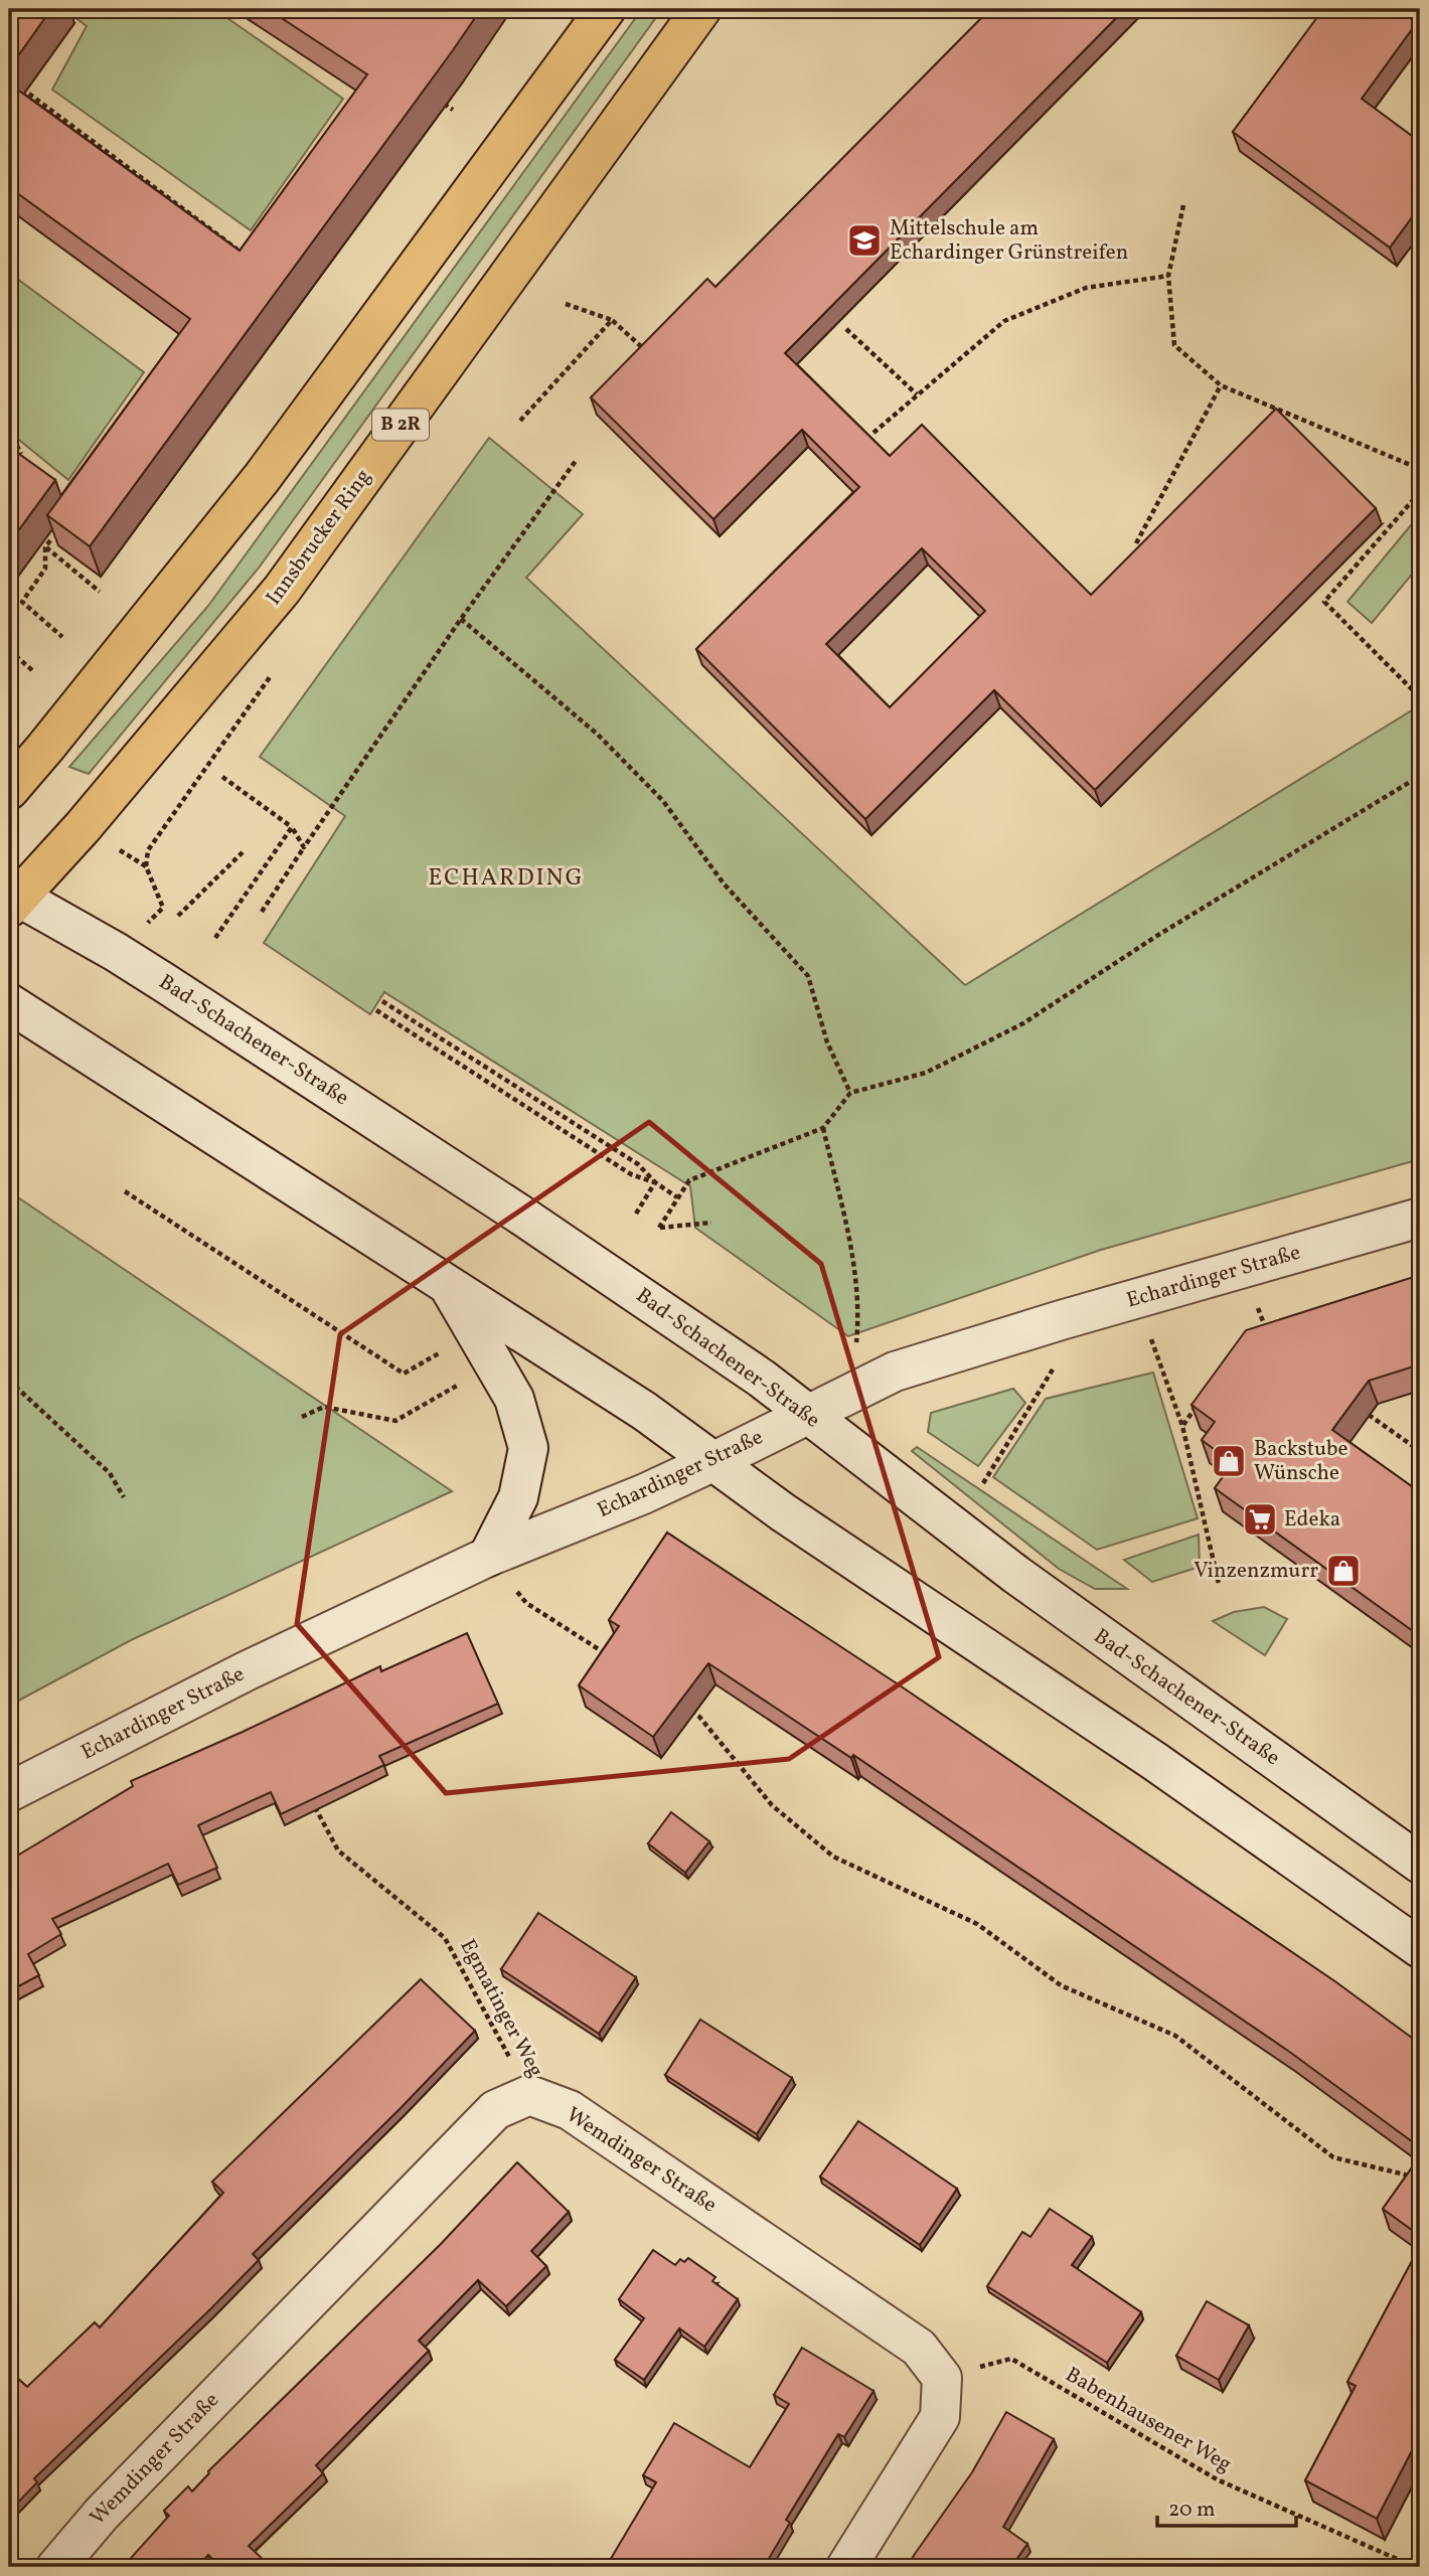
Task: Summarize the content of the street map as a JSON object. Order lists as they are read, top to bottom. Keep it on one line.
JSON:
{"streets":{"main road":["B 2R","Innsbrucker Ring","Bad-Schachener-Straße","Echardinger Straße","Wemdinger Straße"],"path":["Egmatinger Weg","Babenhausener Weg"]},"crossings":[["Innsbrucker Ring","Bad-Schachener-Straße"],["Bad-Schachener-Straße","Echardinger Straße"],["Egmatinger Weg","Wemdinger Straße"],["Wemdinger Straße","Babenhausener Weg"]],"districts":["ECHARDING"],"places":{"school or university":["Mittelschule am Echardinger Grünstreifen"],"shop":["Backstube Wünsche","Vinzenzmurr"],"supermarket":["Edeka"]},"scale_bar":"20 m"}
